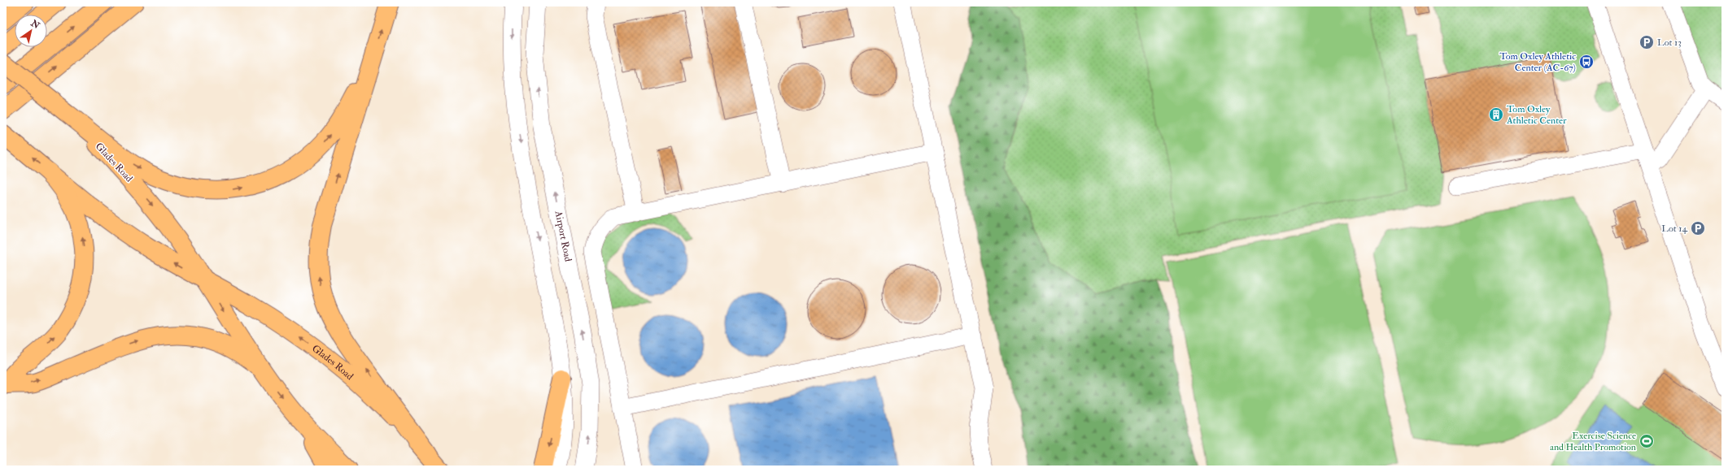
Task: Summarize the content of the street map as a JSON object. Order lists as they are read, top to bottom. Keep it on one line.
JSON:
{"streets":{"main road":["Glades Road"],"street":["Airport Road"]},"places":{"parking":["Lot 13","Lot 14"],"bus stop":["Tom Oxley Athletic Center (AC-67)"],"building":["Tom Oxley Athletic Center"],"sports":["Exercise Science and Health Promotion"]},"north":"top right"}
